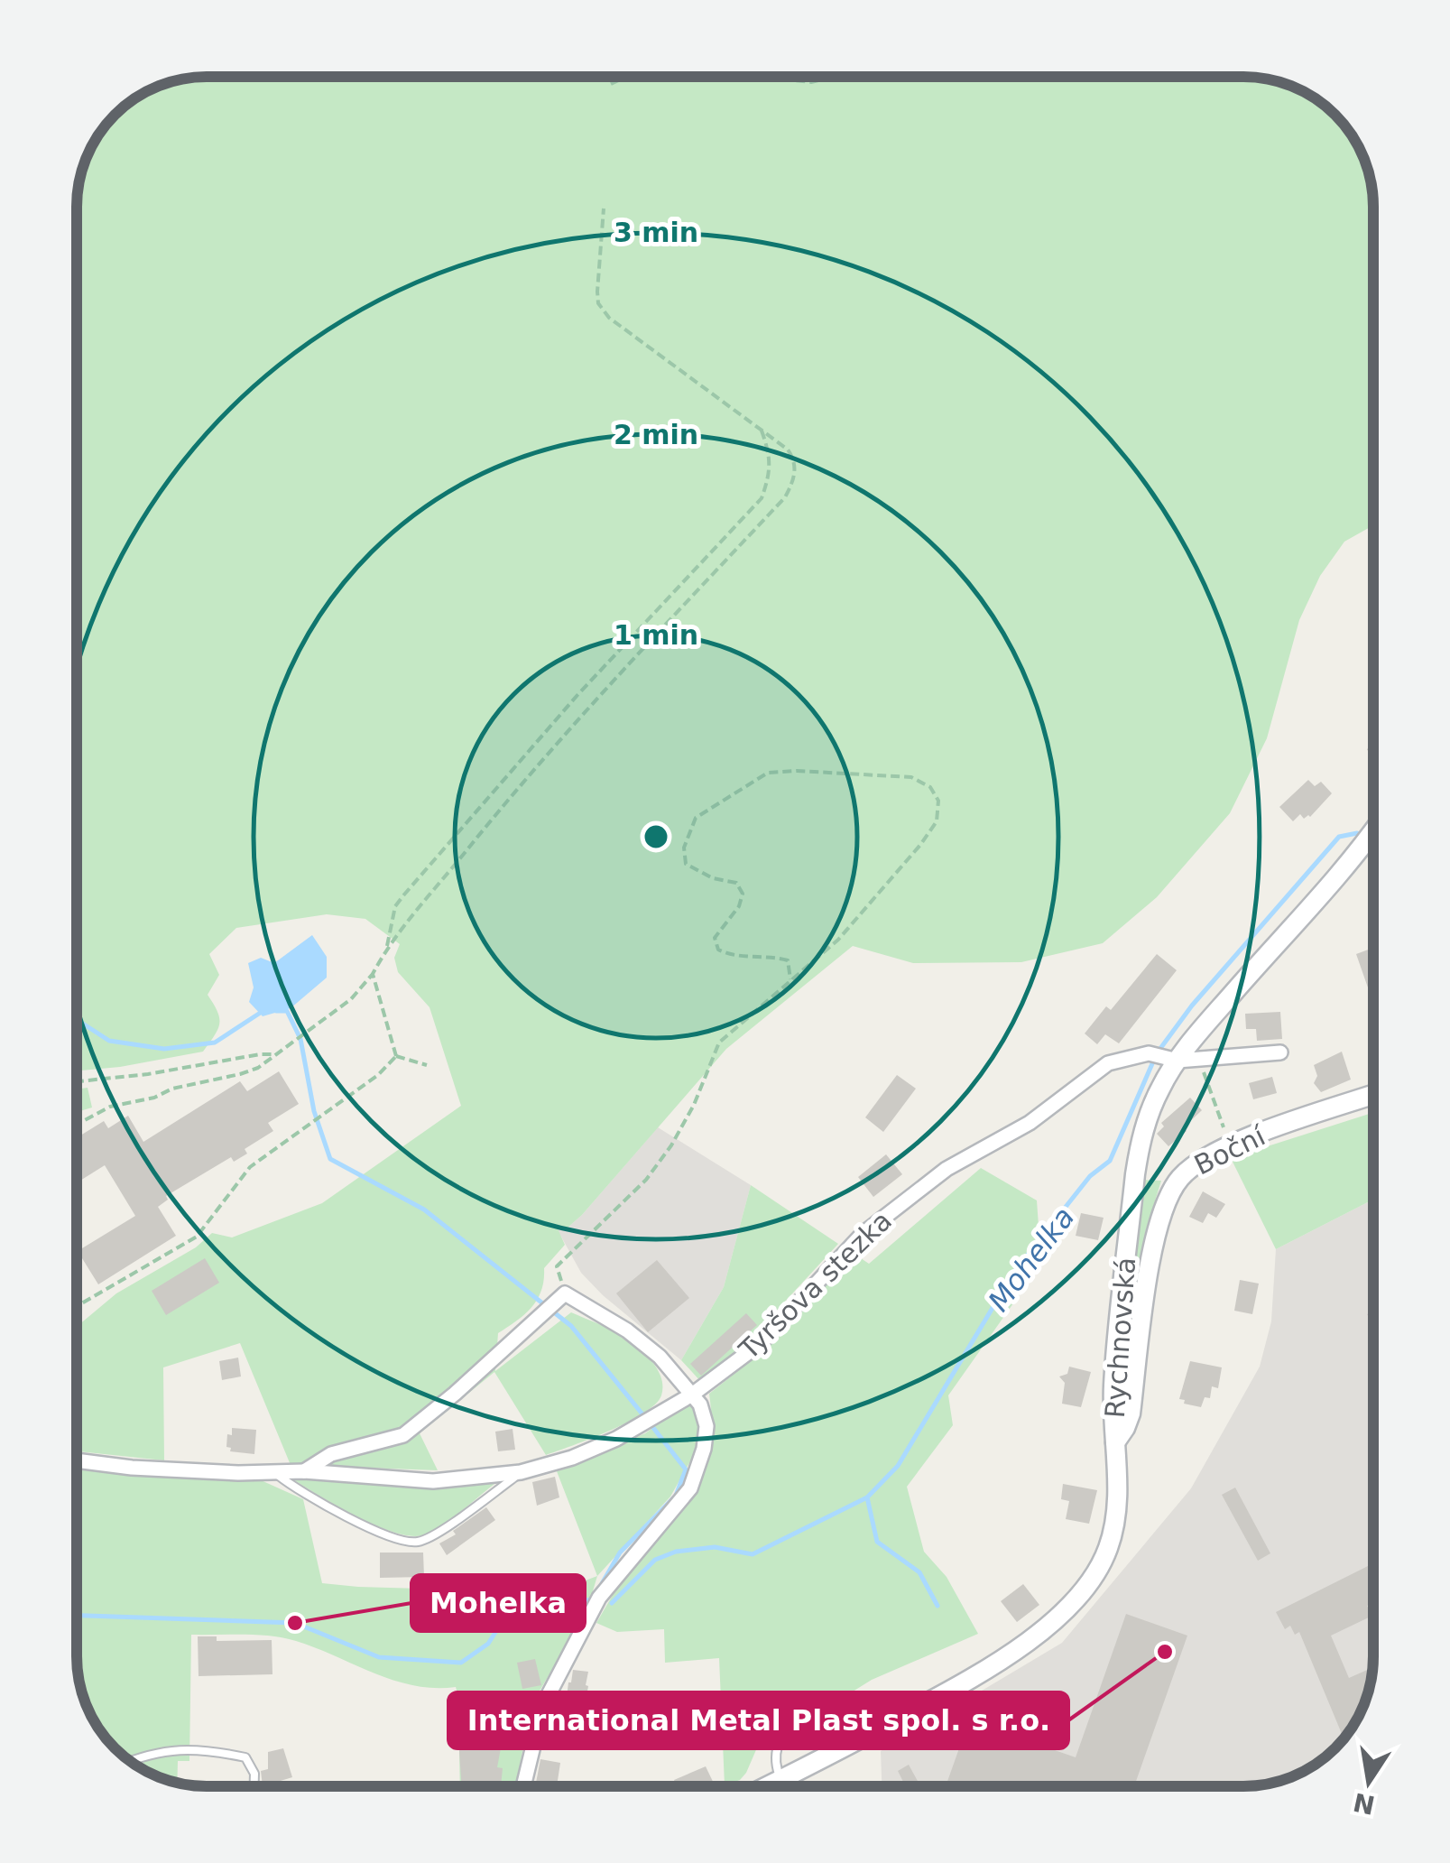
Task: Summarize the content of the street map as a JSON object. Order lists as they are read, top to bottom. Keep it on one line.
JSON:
{"streets":{"street":["Boční","Tyršova stezka","Rychnovská"]},"crossings":[["Boční","Rychnovská"],["Tyršova stezka","Rychnovská"]],"water":["Mohelka"],"places":["Mohelka","International Metal Plast spol. s r.o."],"north":"bottom","rings":["3 min","2 min","1 min"]}
